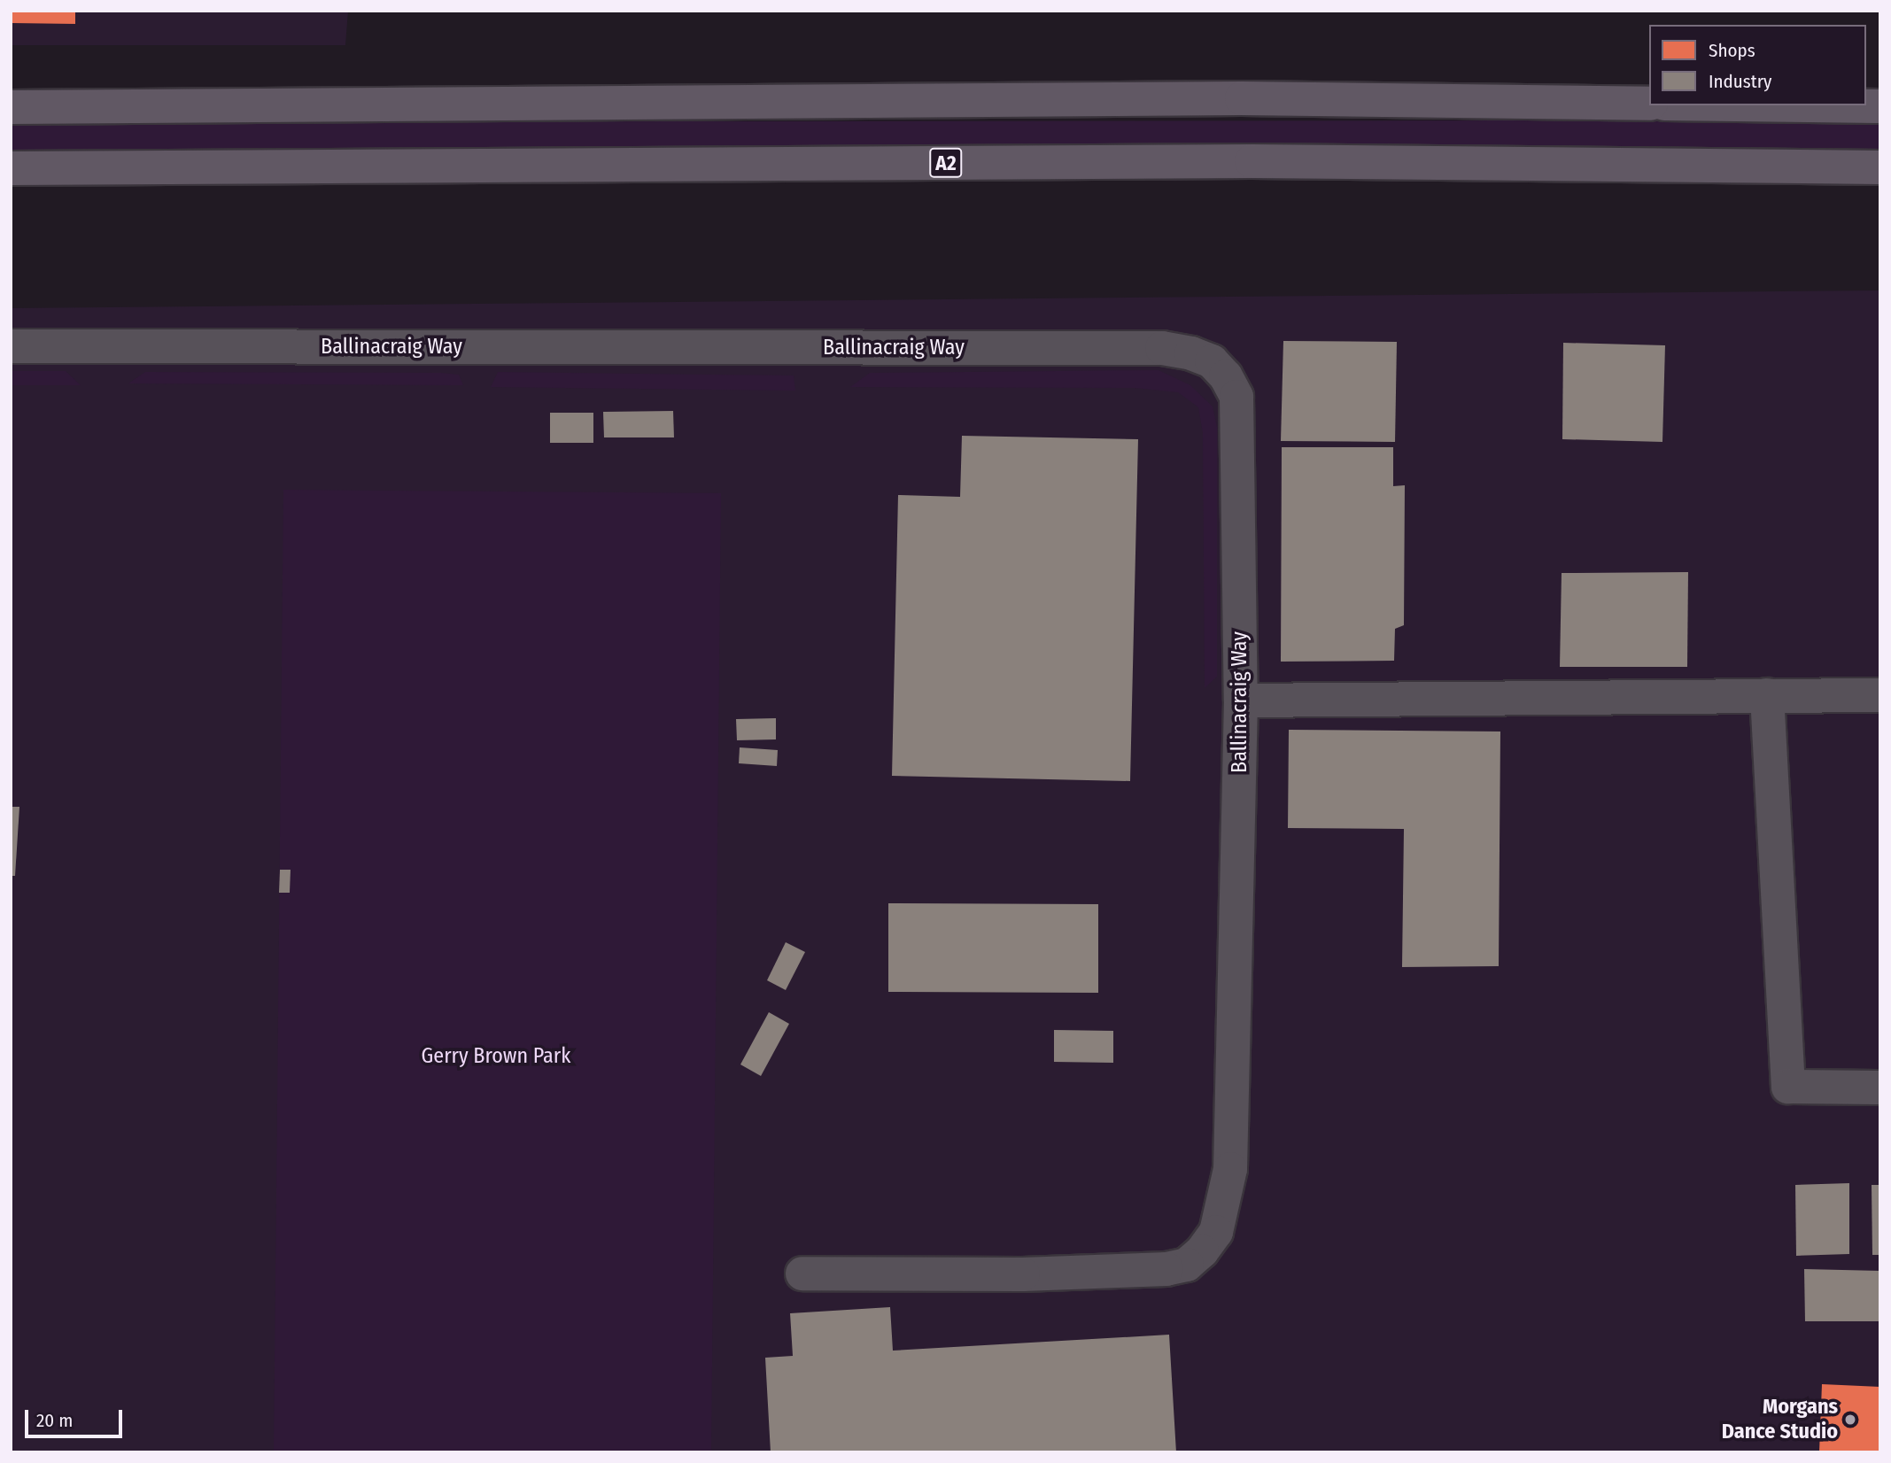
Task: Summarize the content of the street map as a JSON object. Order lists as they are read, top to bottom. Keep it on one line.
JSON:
{"streets":{"highway":["A2"],"street":["Ballinacraig Way"]},"parks":["Gerry Brown Park"],"places":["Morgans Dance Studio"],"legend":["Shops","Industry"],"scale_bar":"20 m"}
